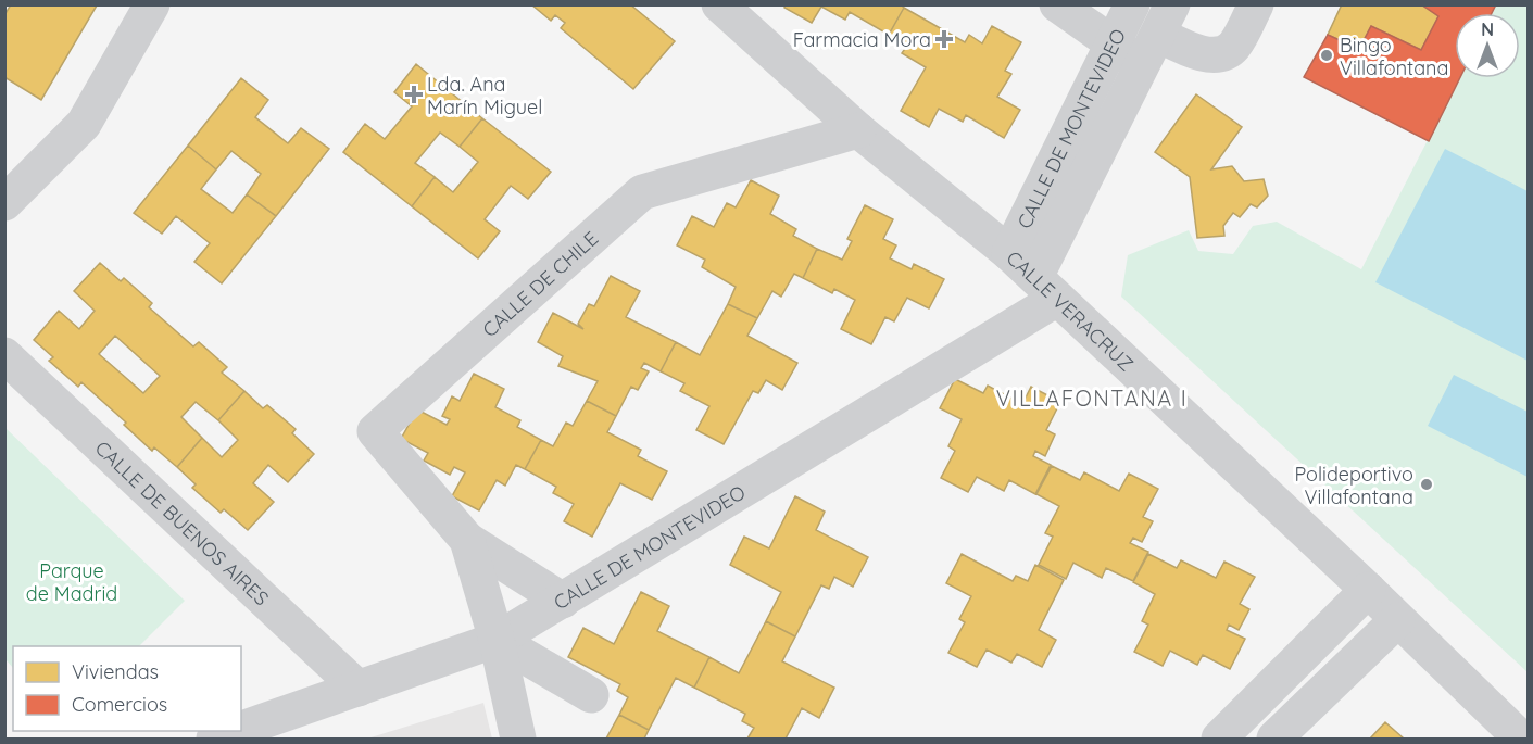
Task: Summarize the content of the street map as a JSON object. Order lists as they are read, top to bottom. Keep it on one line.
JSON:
{"streets":{"street":["CALLE DE MONTEVIDEO","CALLE DE CHILE","CALLE VERACRUZ","CALLE DE BUENOS AIRES"]},"crossings":[["CALLE DE MONTEVIDEO","CALLE DE CHILE"],["CALLE DE MONTEVIDEO","CALLE VERACRUZ"],["CALLE DE MONTEVIDEO","CALLE DE BUENOS AIRES"],["CALLE DE CHILE","CALLE VERACRUZ"]],"districts":["VILLAFONTANA I"],"parks":["Parque de Madrid"],"places":{"health":["Farmacia Mora","Lda. Ana Marín Miguel"],"other":["Bingo Villafontana","Polideportivo Villafontana"]},"legend":["Viviendas","Comercios"],"north":"top"}
